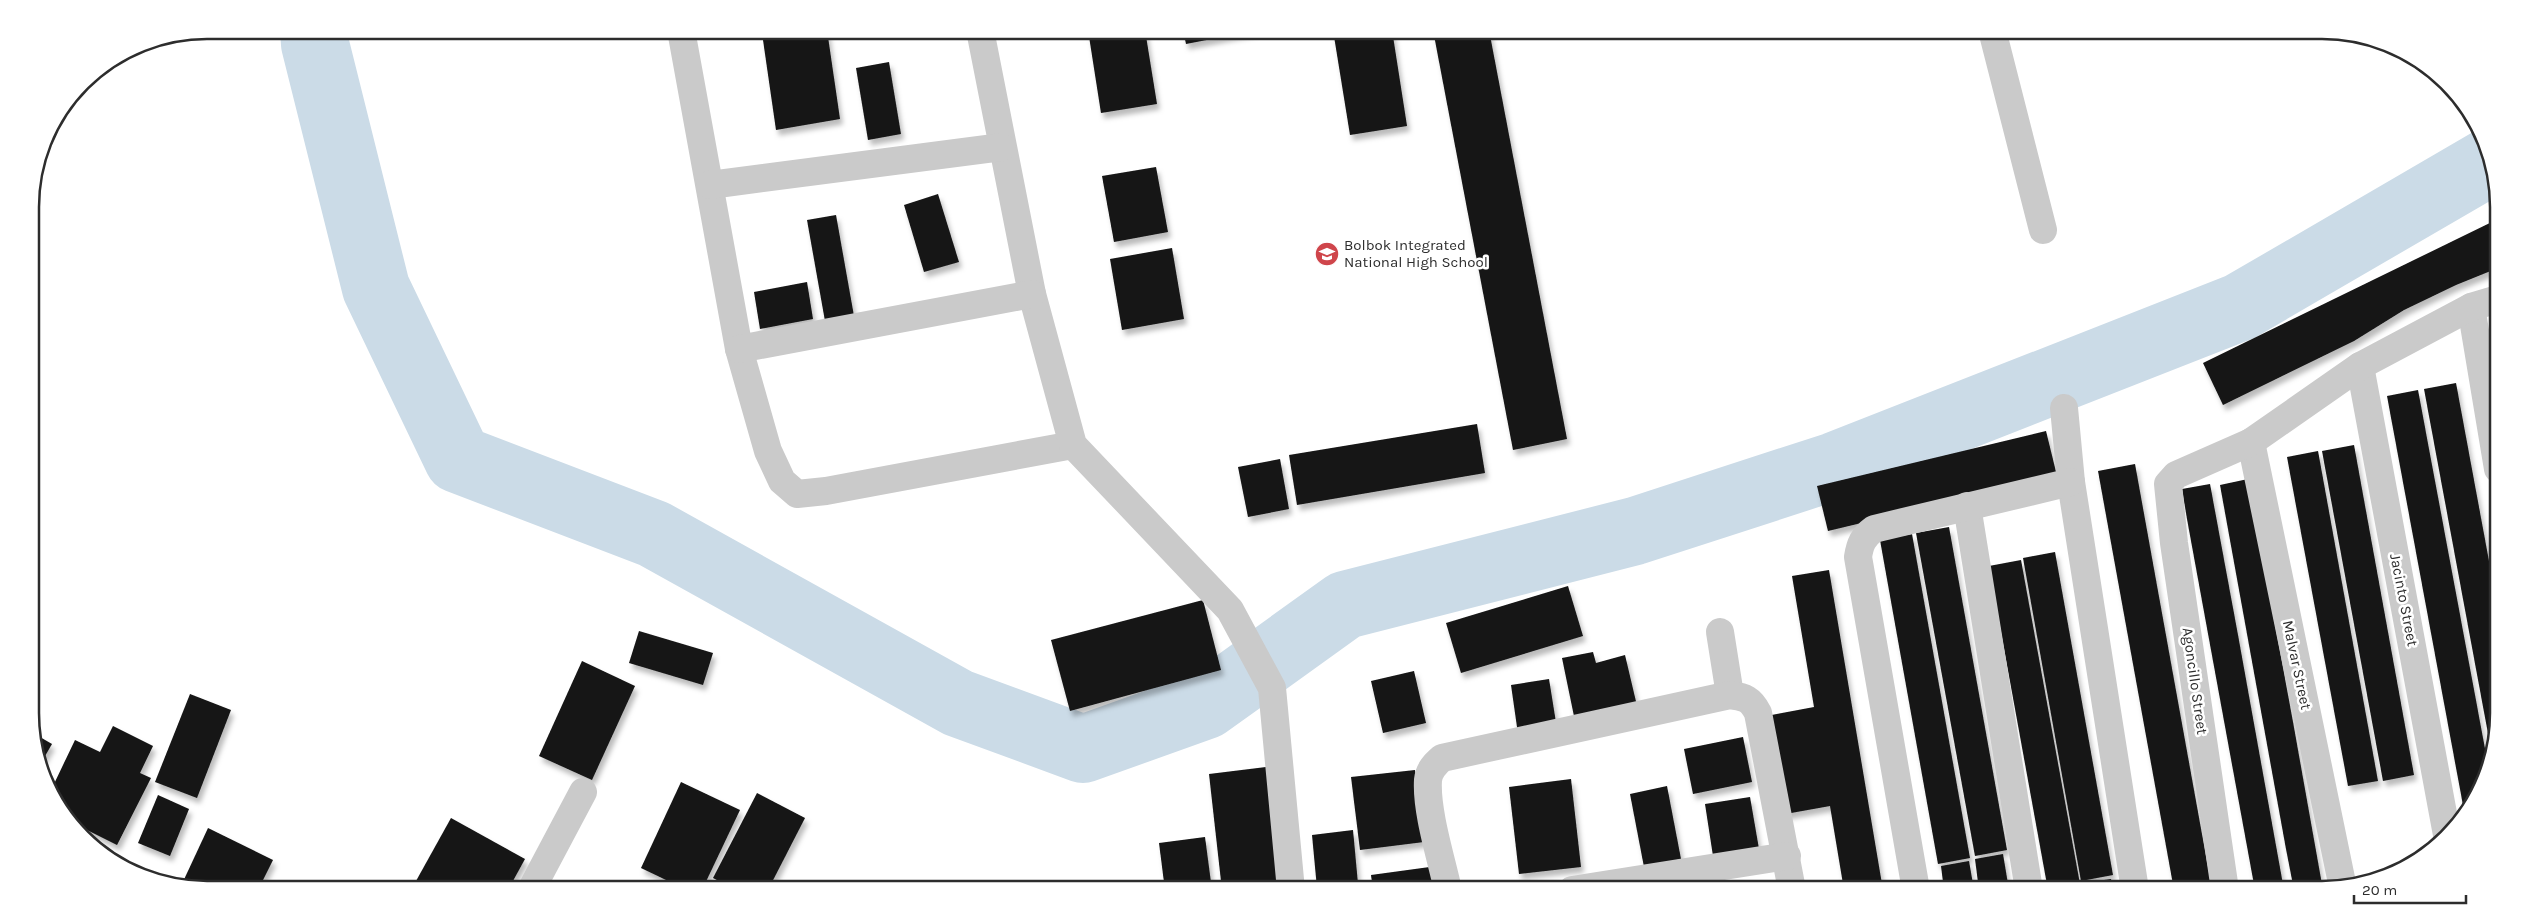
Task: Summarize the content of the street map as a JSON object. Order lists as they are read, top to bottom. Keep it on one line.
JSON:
{"streets":{"street":["Jacinto Street","Malvar Street","Agoncillo Street"]},"crossings":[["Malvar Street","Agoncillo Street"]],"places":{"school or university":["Bolbok Integrated National High School"]},"scale_bar":"20 m"}
